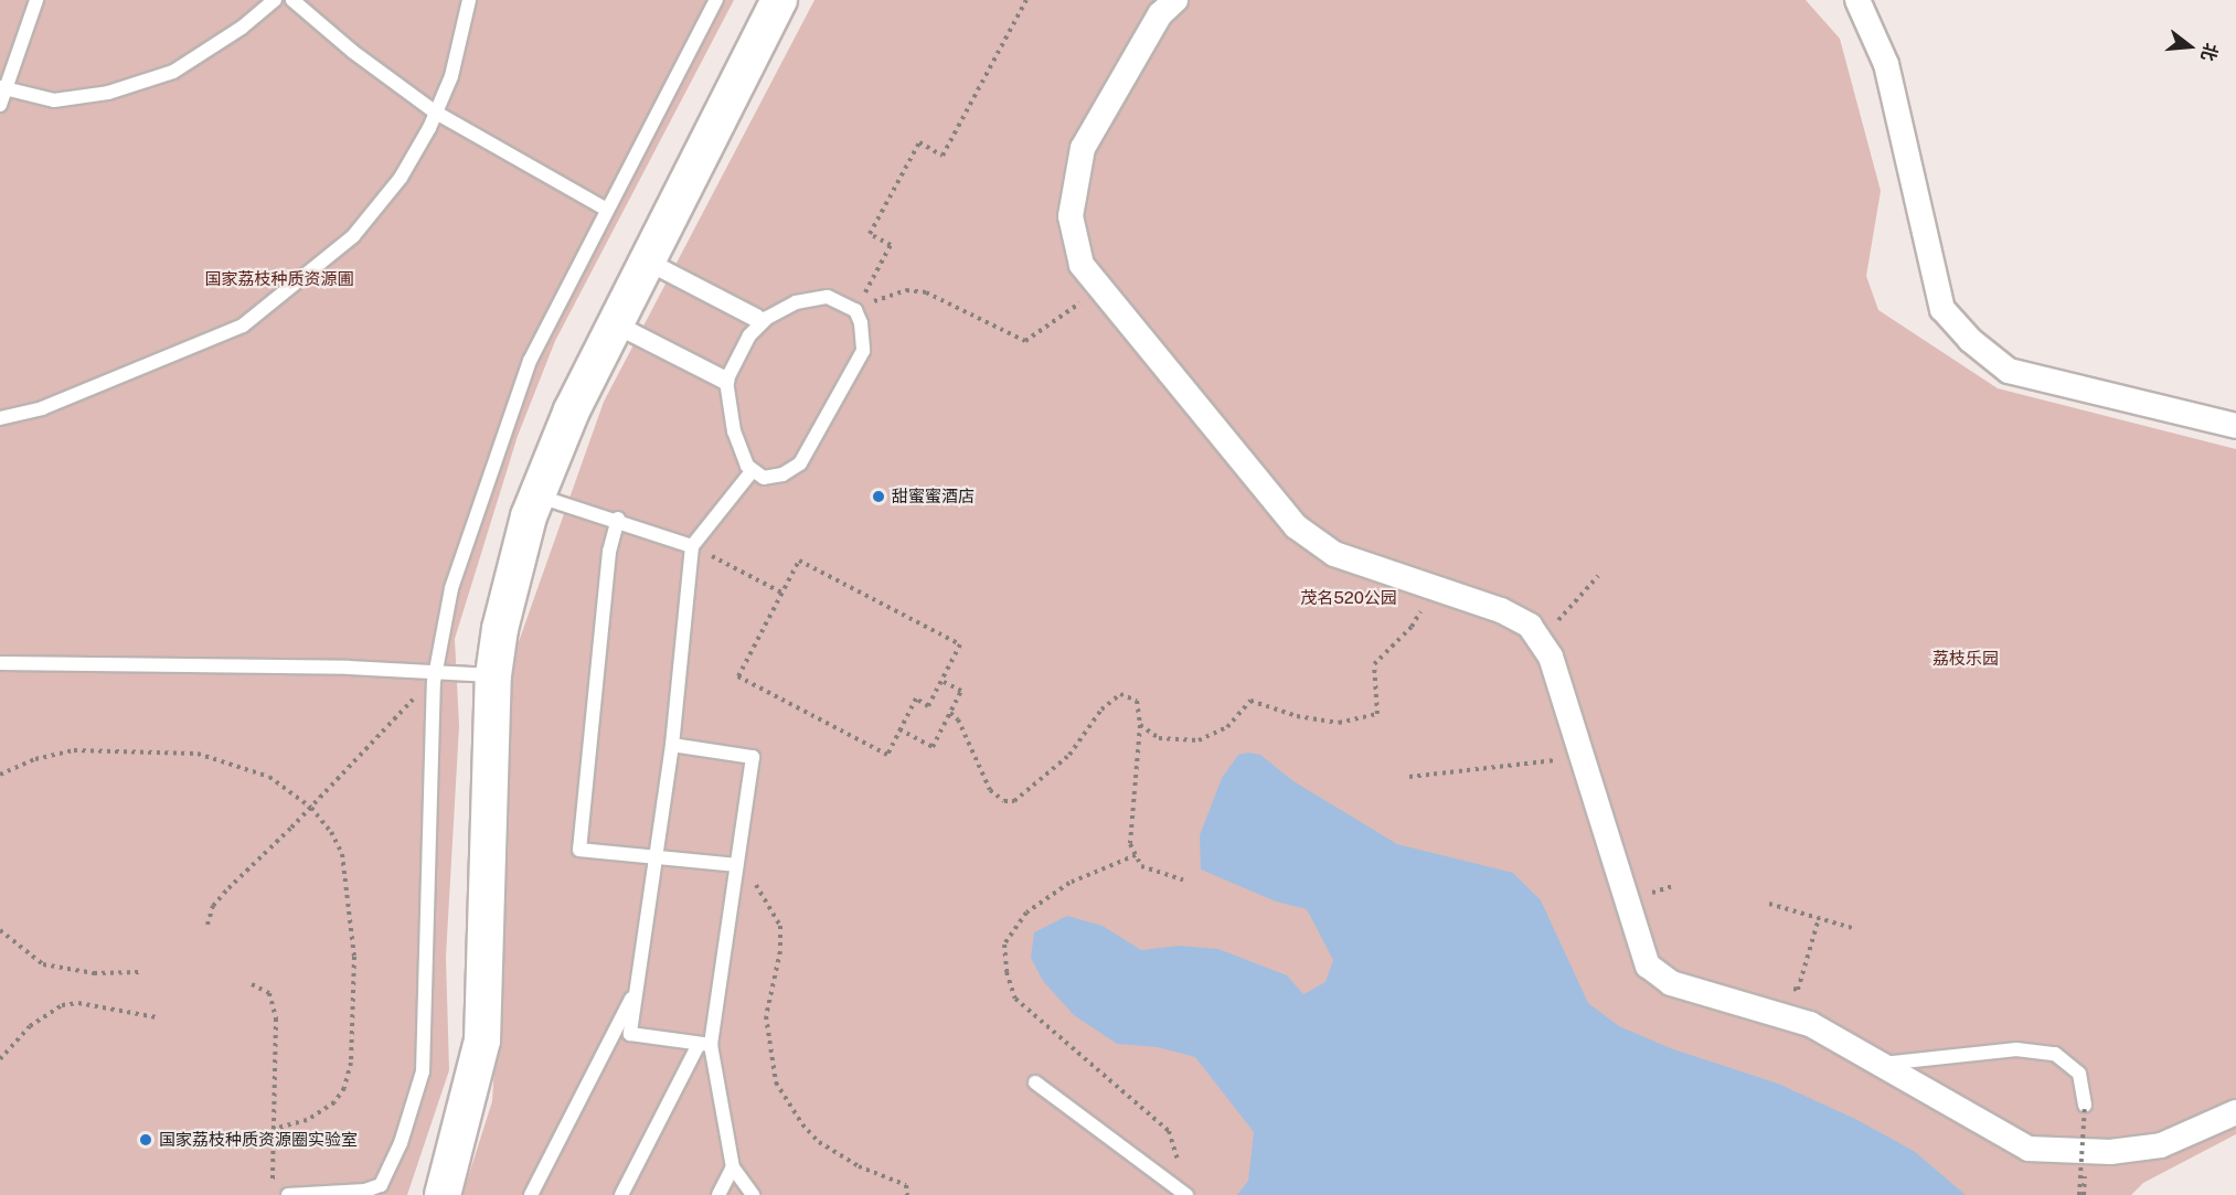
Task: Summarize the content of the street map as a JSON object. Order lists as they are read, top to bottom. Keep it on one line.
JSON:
{"parks":["国家荔枝种质资源圃","茂名520公园","荔枝乐园"],"places":["甜蜜蜜酒店","国家荔枝种质资源圈实验室"],"north":"right"}
